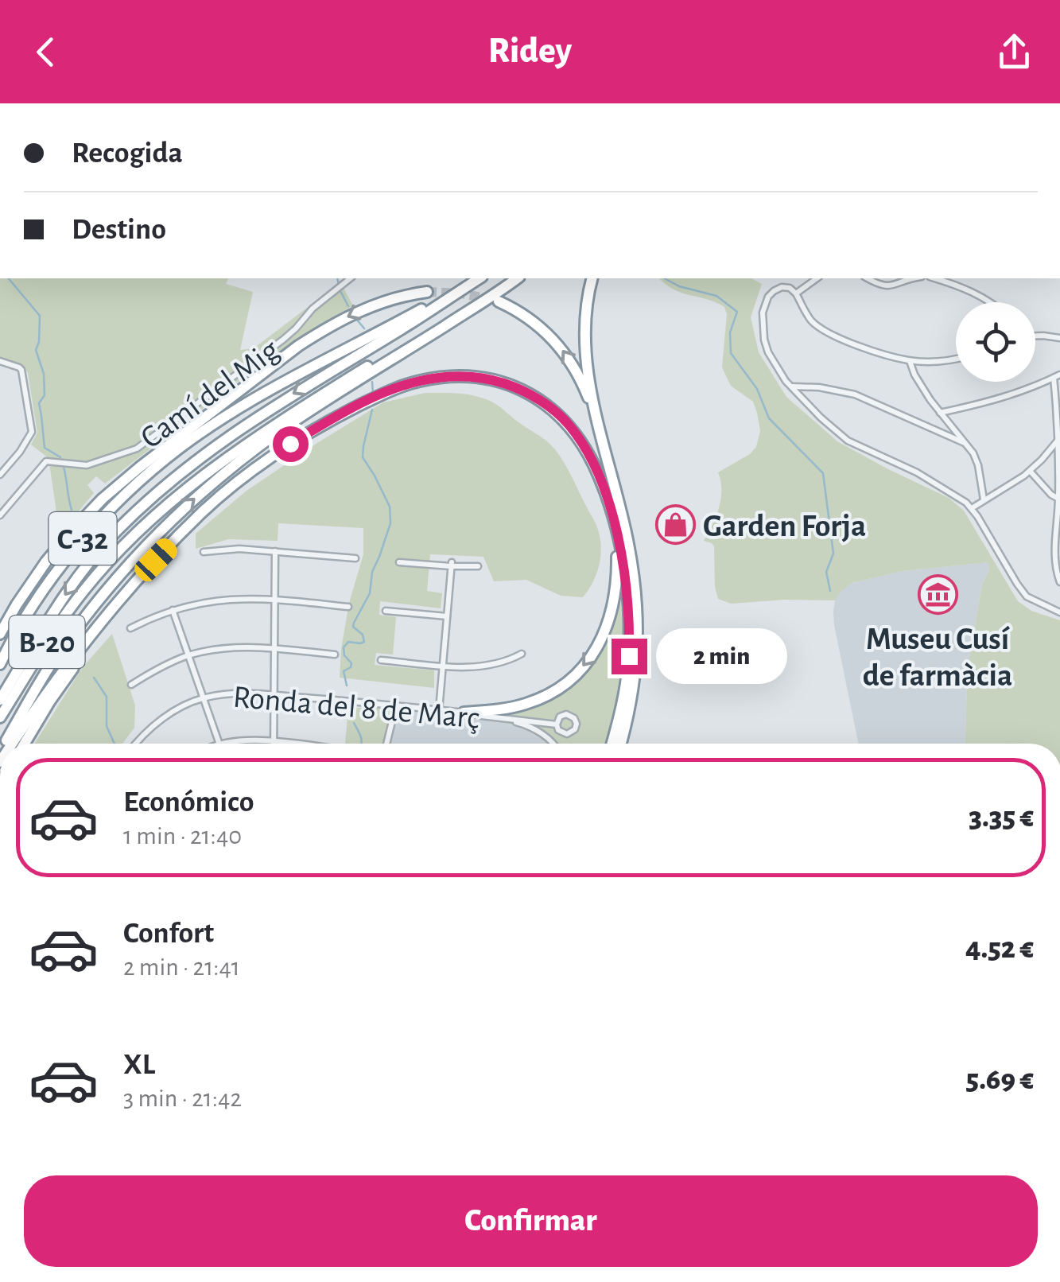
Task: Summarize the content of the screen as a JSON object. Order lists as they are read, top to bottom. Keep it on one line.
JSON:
{"streets":{"highway":["C-32","B-20"],"street":["Camí del Mig","Ronda del 8 de Març"]},"places":{"shop":["Garden Forja"],"museum":["Museu Cusí de farmàcia"]},"page":{"header":"Ridey","banner":["Recogida","Destino"],"bubble":"2 min","list":[{"name":"Económico","note":"1 min · 21:40","value":"3.35 €"},{"name":"Confort","note":"2 min · 21:41","value":"4.52 €"},{"name":"XL","note":"3 min · 21:42","value":"5.69 €"}],"buttons":"Confirmar"}}
